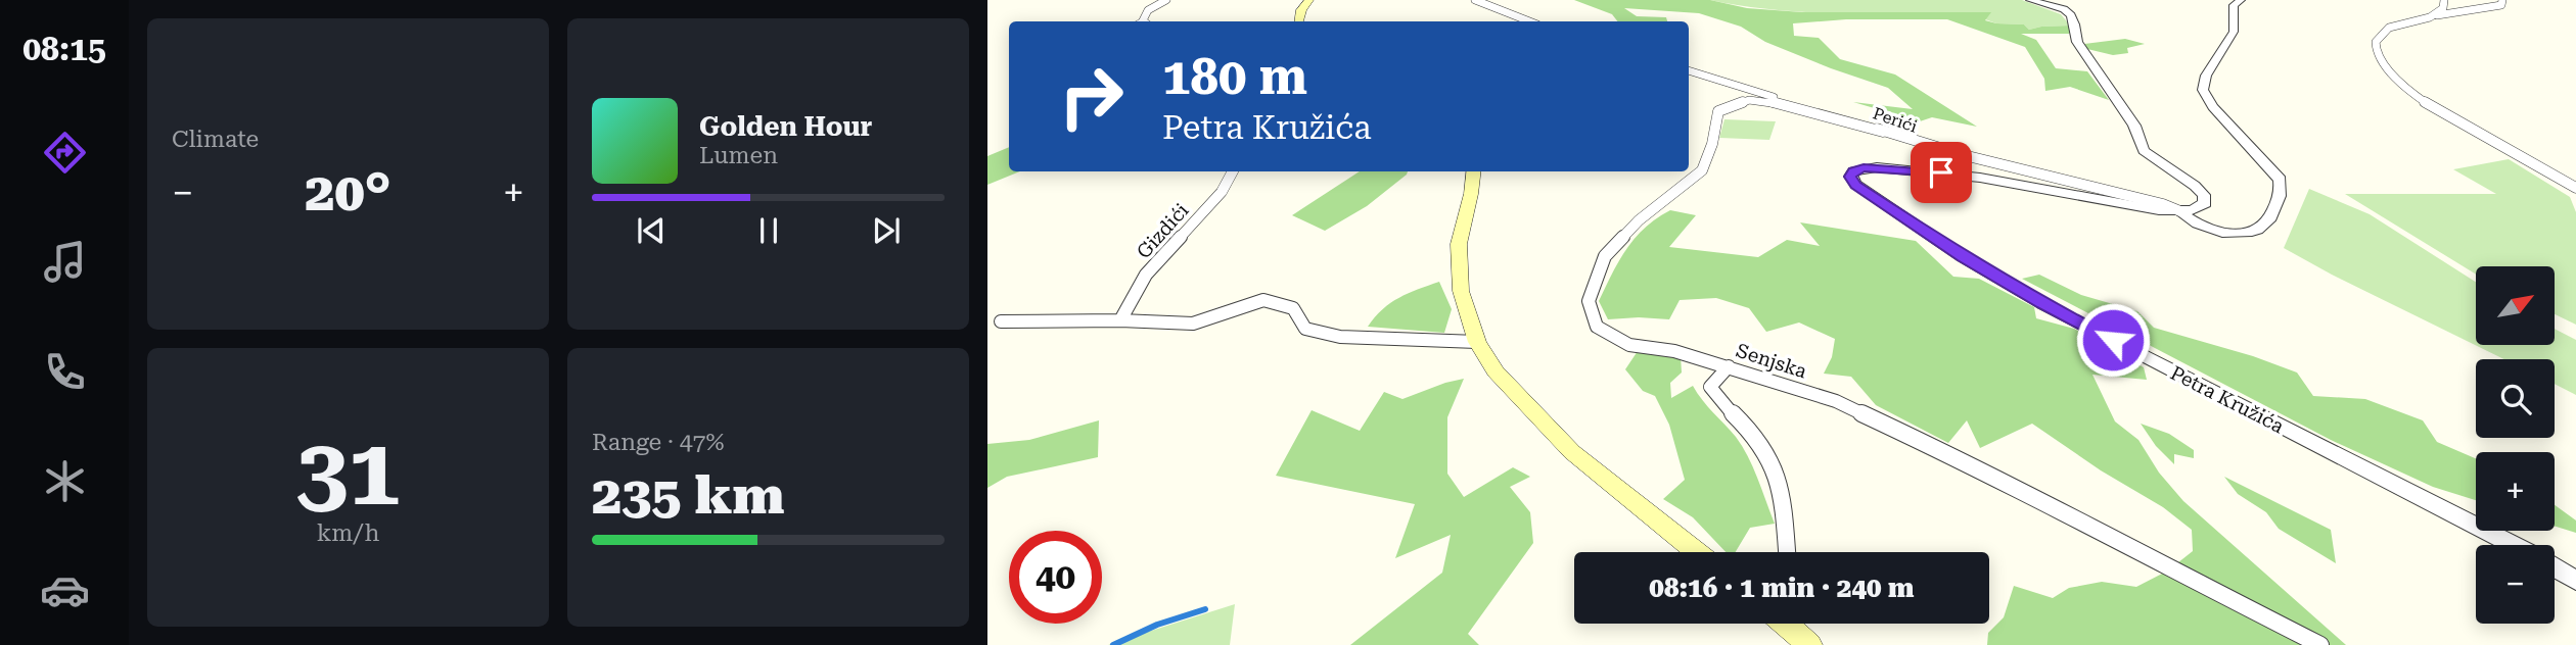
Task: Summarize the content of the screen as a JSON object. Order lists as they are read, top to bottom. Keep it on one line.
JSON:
{"streets":{"street":["Perići","Gizdići","Senjska","Petra Kružića"]},"crossings":[["Perići","Senjska"],["Perići","Petra Kružića"]],"north":"top right","page":{"tabs":"08:15","tile":["Climate",["31","km/h"],["Range · 47%","235 km"]],"turn":["180 m","Petra Kružića"],"song":["Golden Hour","Lumen"],"heat":["−","20°","+"],"map_buttons":["+","−"],"limit":"40","trip":"08:16 · 1 min · 240 m"}}
